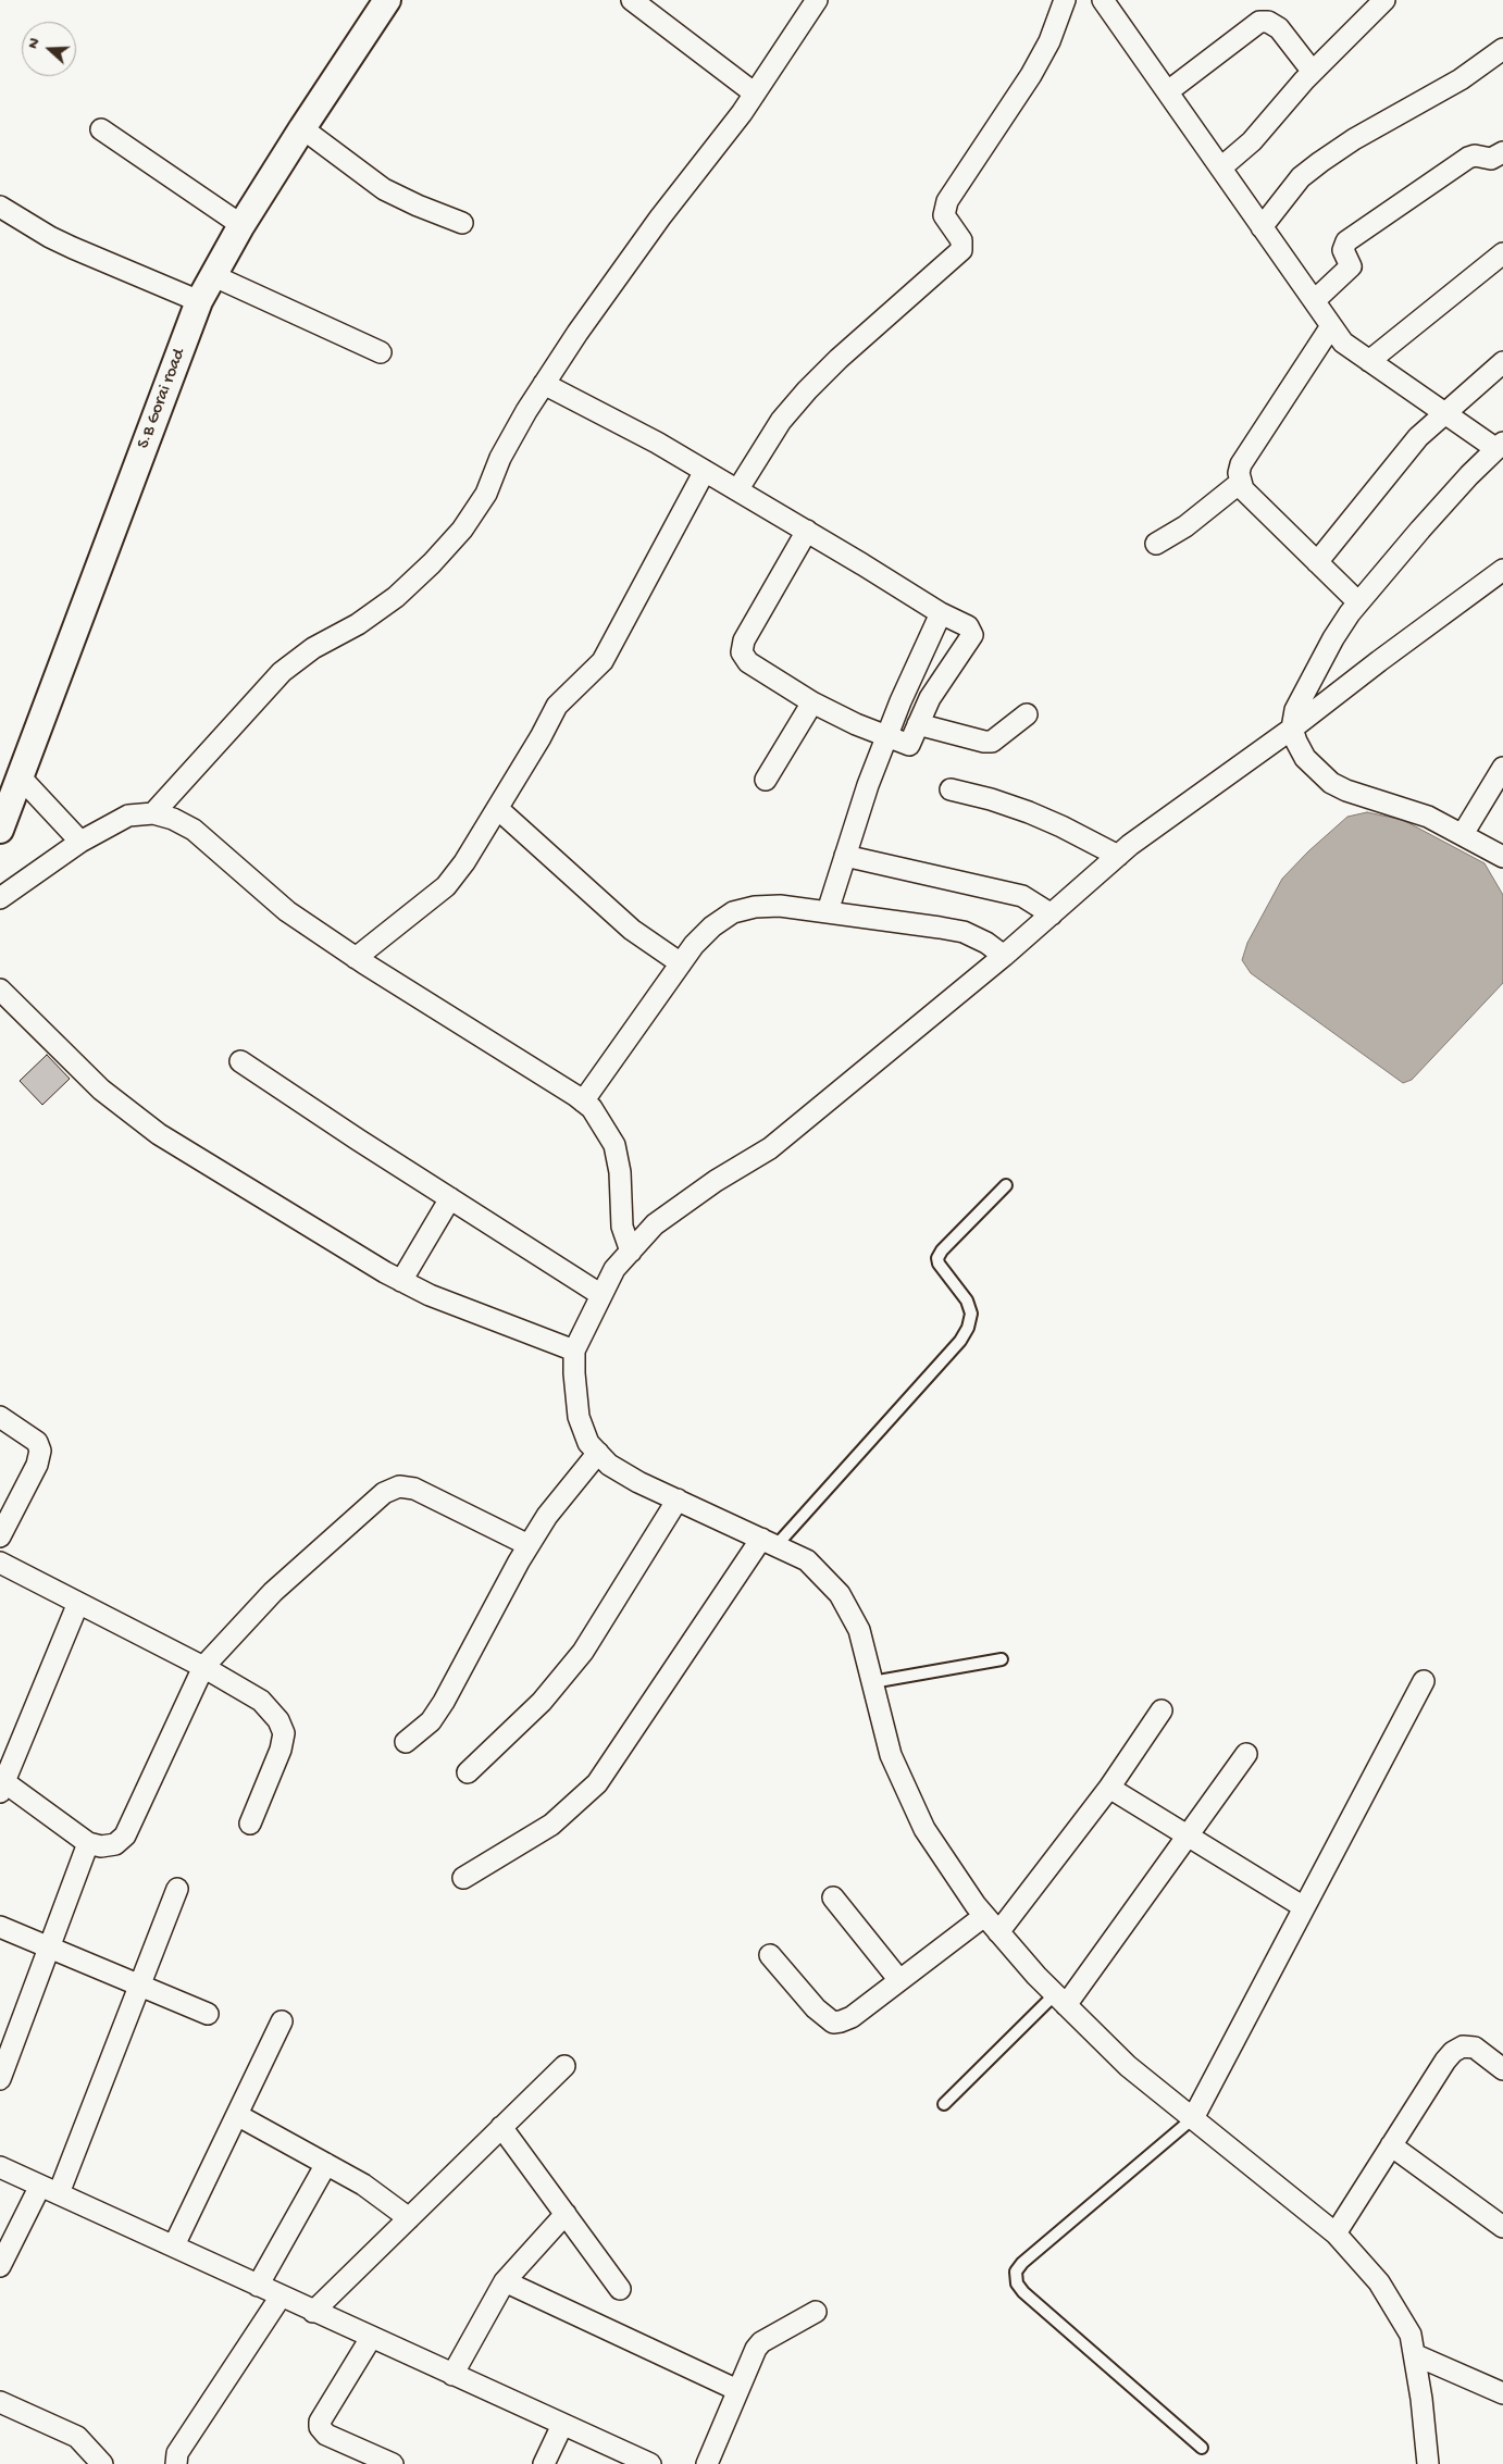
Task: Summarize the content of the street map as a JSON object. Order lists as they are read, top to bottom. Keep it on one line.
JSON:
{"streets":{"street":["S.B Gorai road"]},"north":"left"}
